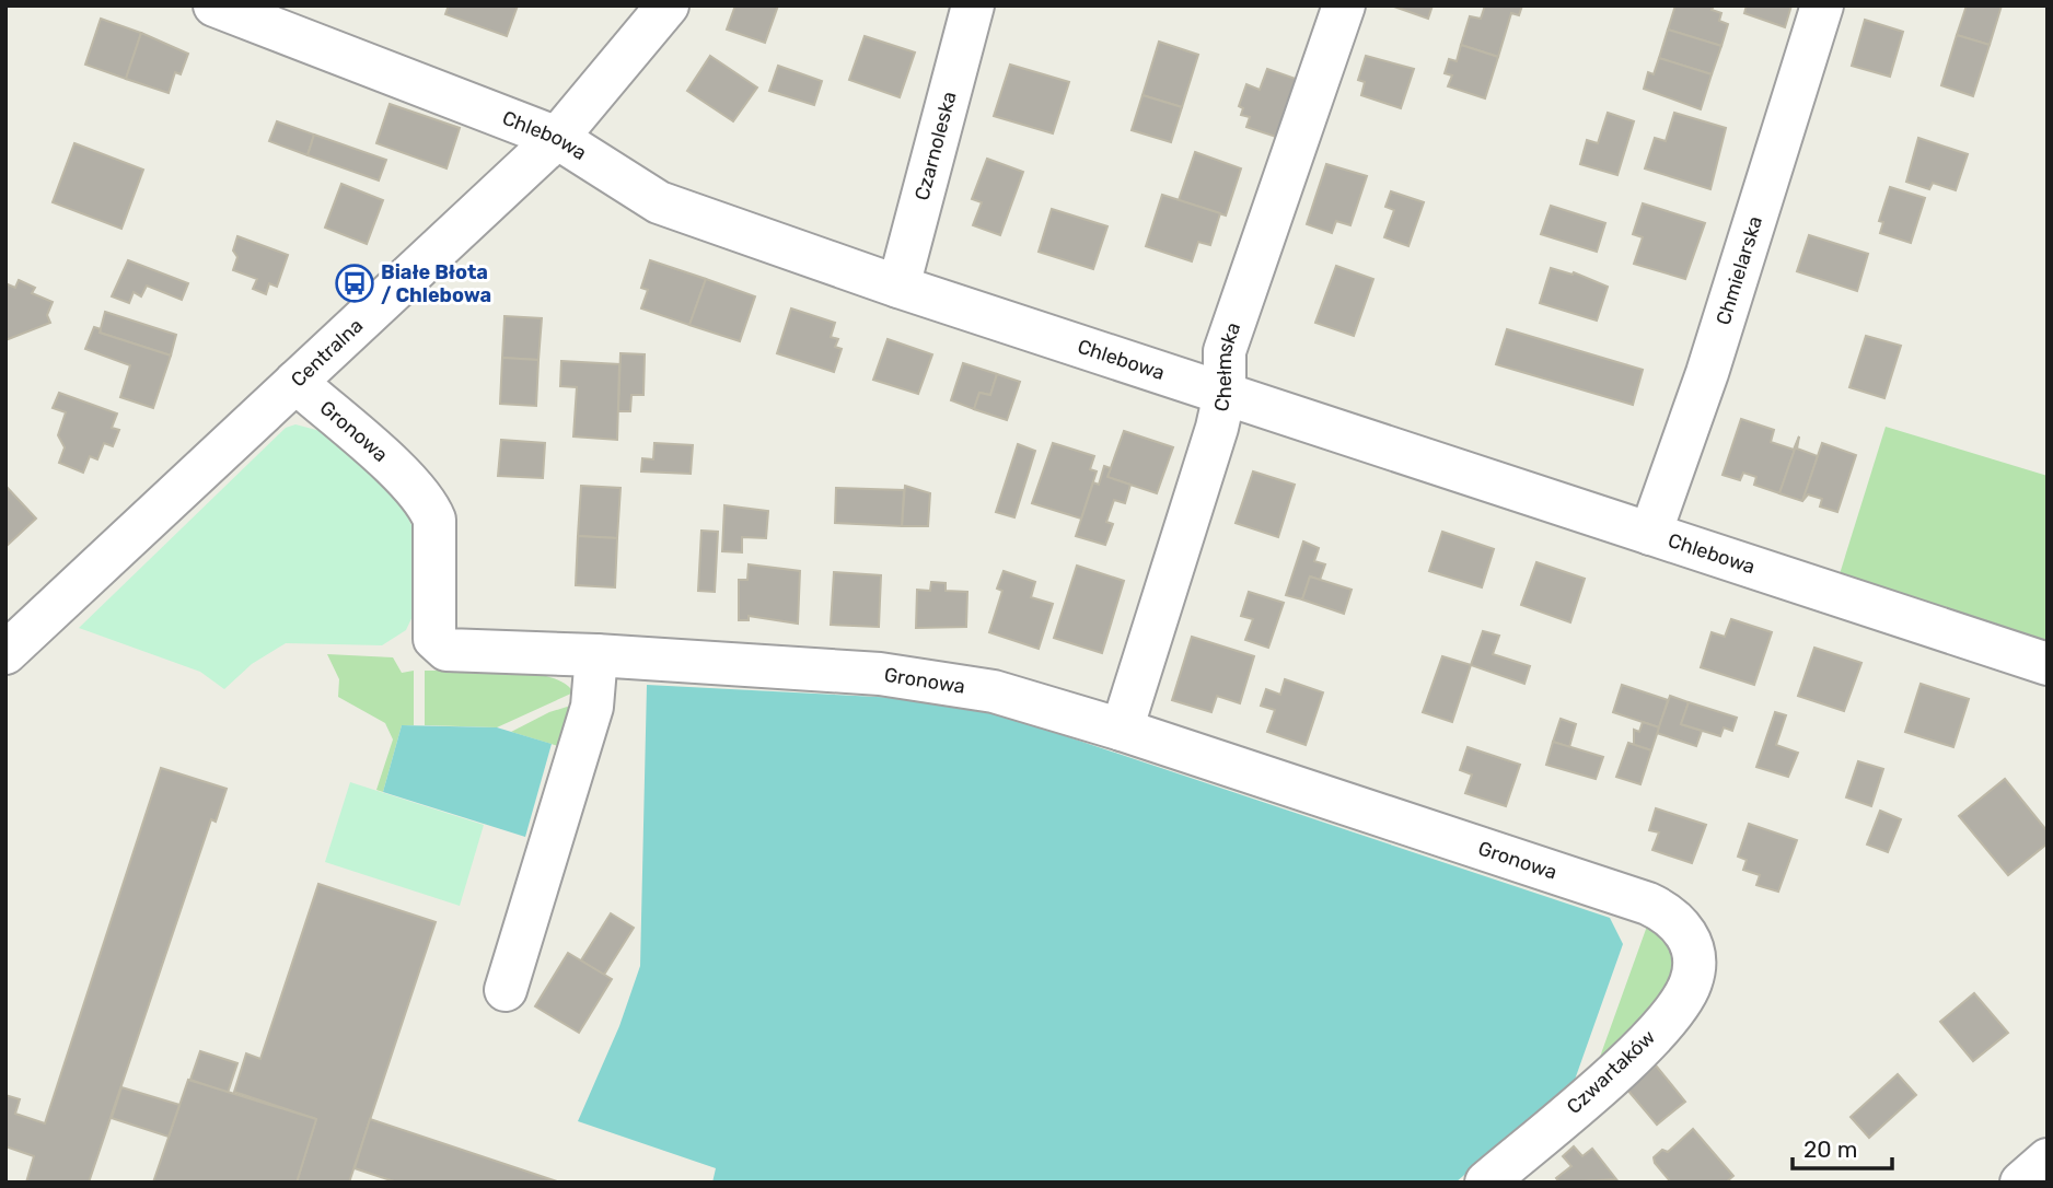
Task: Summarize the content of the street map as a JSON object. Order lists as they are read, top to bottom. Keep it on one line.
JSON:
{"streets":{"street":["Chlebowa","Czarnoleska","Chmielarska","Centralna","Chełmska","Gronowa","Czwartaków"]},"crossings":[["Chlebowa","Czarnoleska"],["Chlebowa","Chmielarska"],["Chlebowa","Centralna"],["Chlebowa","Chełmska"],["Centralna","Gronowa"],["Chełmska","Gronowa"],["Gronowa","Czwartaków"]],"places":{"bus stop":["Białe Błota / Chlebowa"]},"scale_bar":"20 m"}
